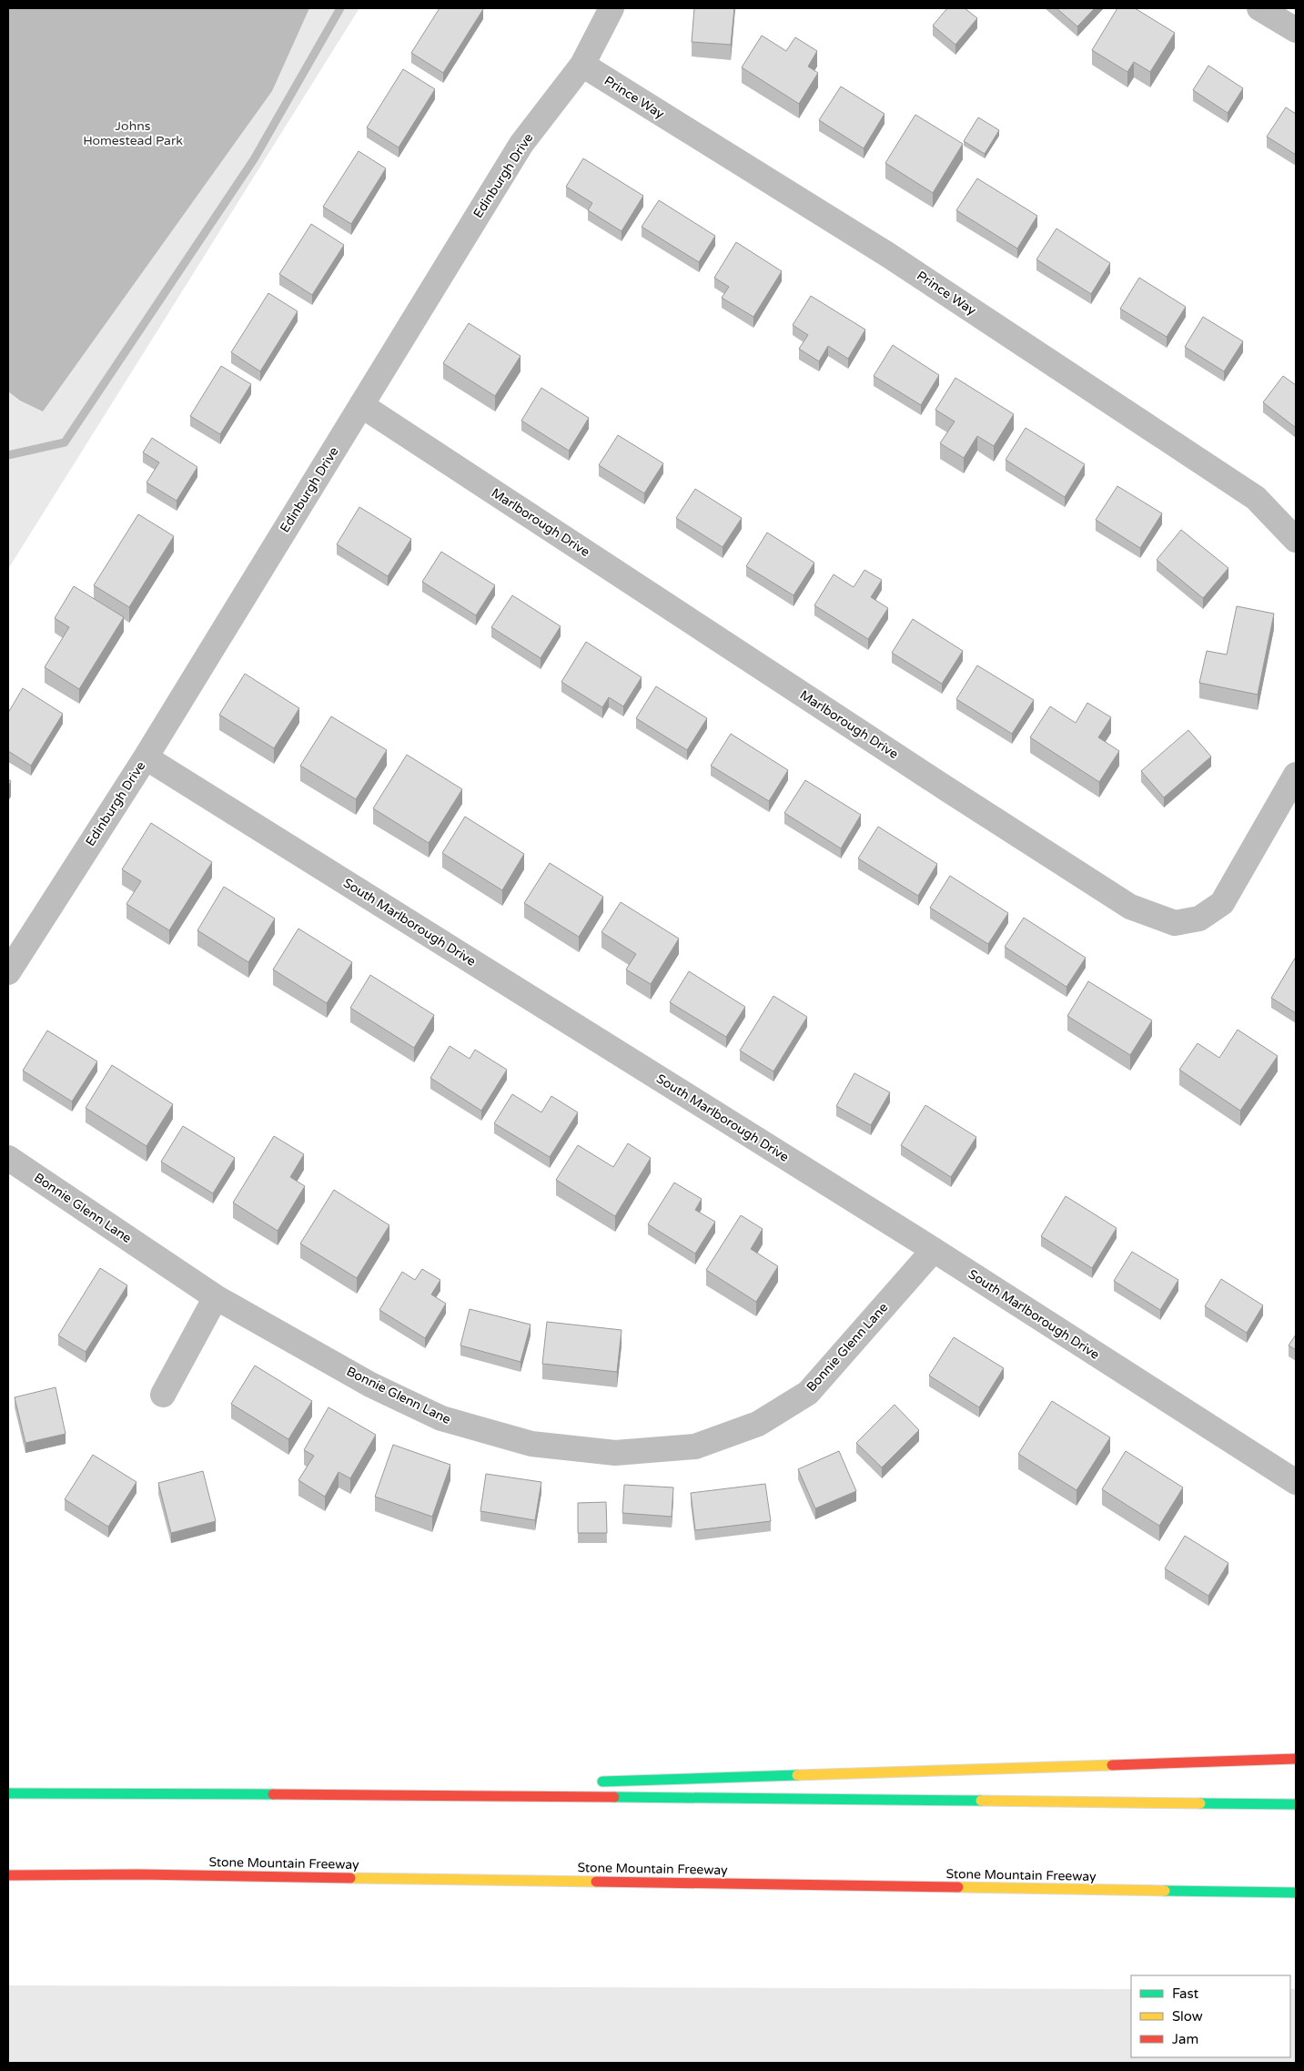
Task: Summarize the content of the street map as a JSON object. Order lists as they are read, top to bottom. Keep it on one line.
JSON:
{"streets":{"highway":["Stone Mountain Freeway"],"street":["Prince Way","Edinburgh Drive","Marlborough Drive","South Marlborough Drive","Bonnie Glenn Lane"]},"crossings":[["Prince Way","Edinburgh Drive"],["Edinburgh Drive","Marlborough Drive"],["Edinburgh Drive","South Marlborough Drive"],["South Marlborough Drive","Bonnie Glenn Lane"]],"parks":["Johns Homestead Park"],"legend":["Fast","Slow","Jam"]}
